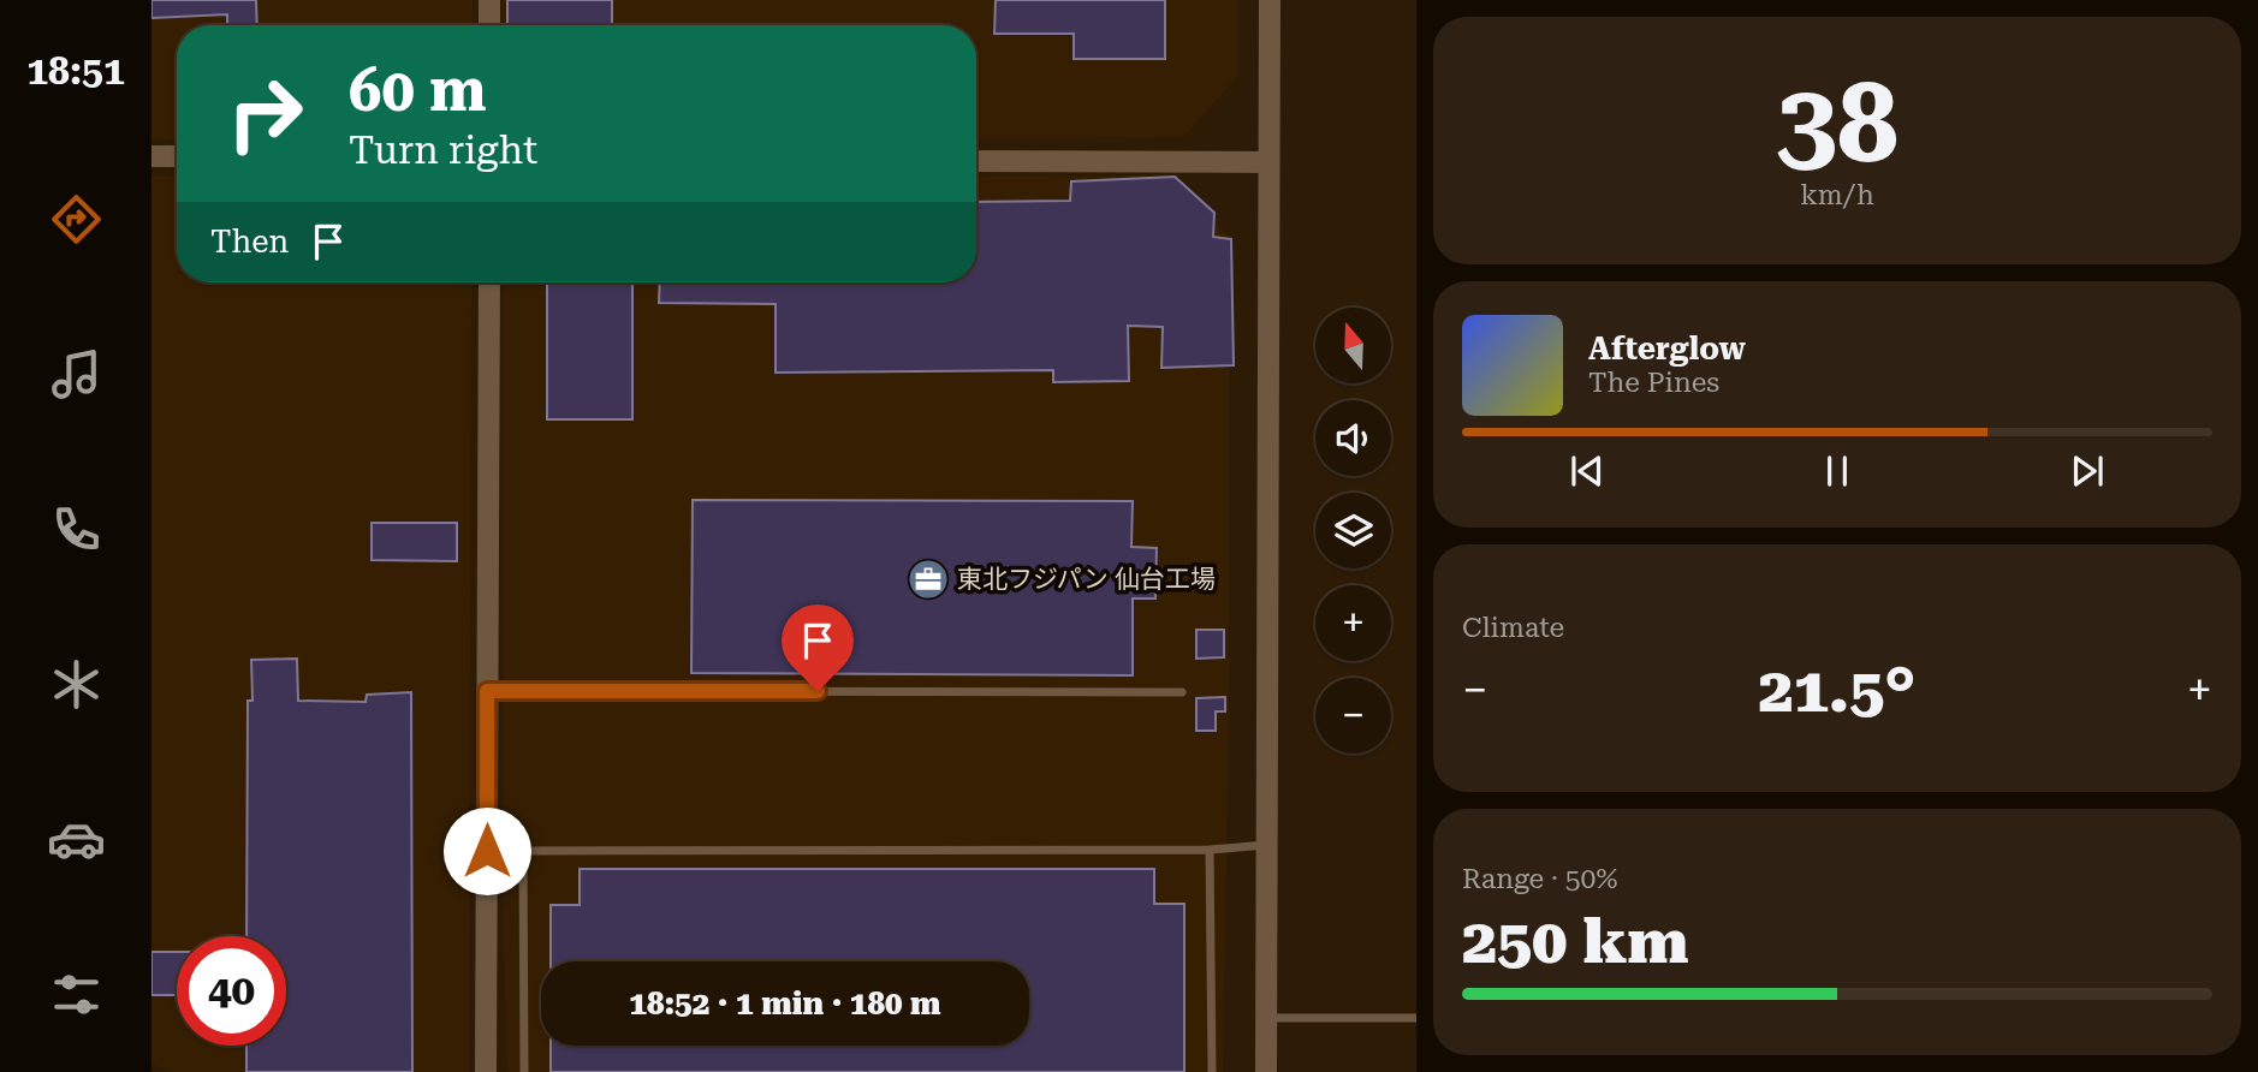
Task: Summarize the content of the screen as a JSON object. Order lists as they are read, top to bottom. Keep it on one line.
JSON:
{"places":{"office":["東北フジパン 仙台工場"]},"north":"top","page":{"tabs":"18:51","tile":[["38","km/h"],"Climate",["Range · 50%","250 km"]],"turn":["60 m","Turn right"],"then":"Then","map_buttons":["+","−"],"song":["Afterglow","The Pines"],"heat":["−","21.5°","+"],"limit":"40","trip":"18:52 · 1 min · 180 m"}}
